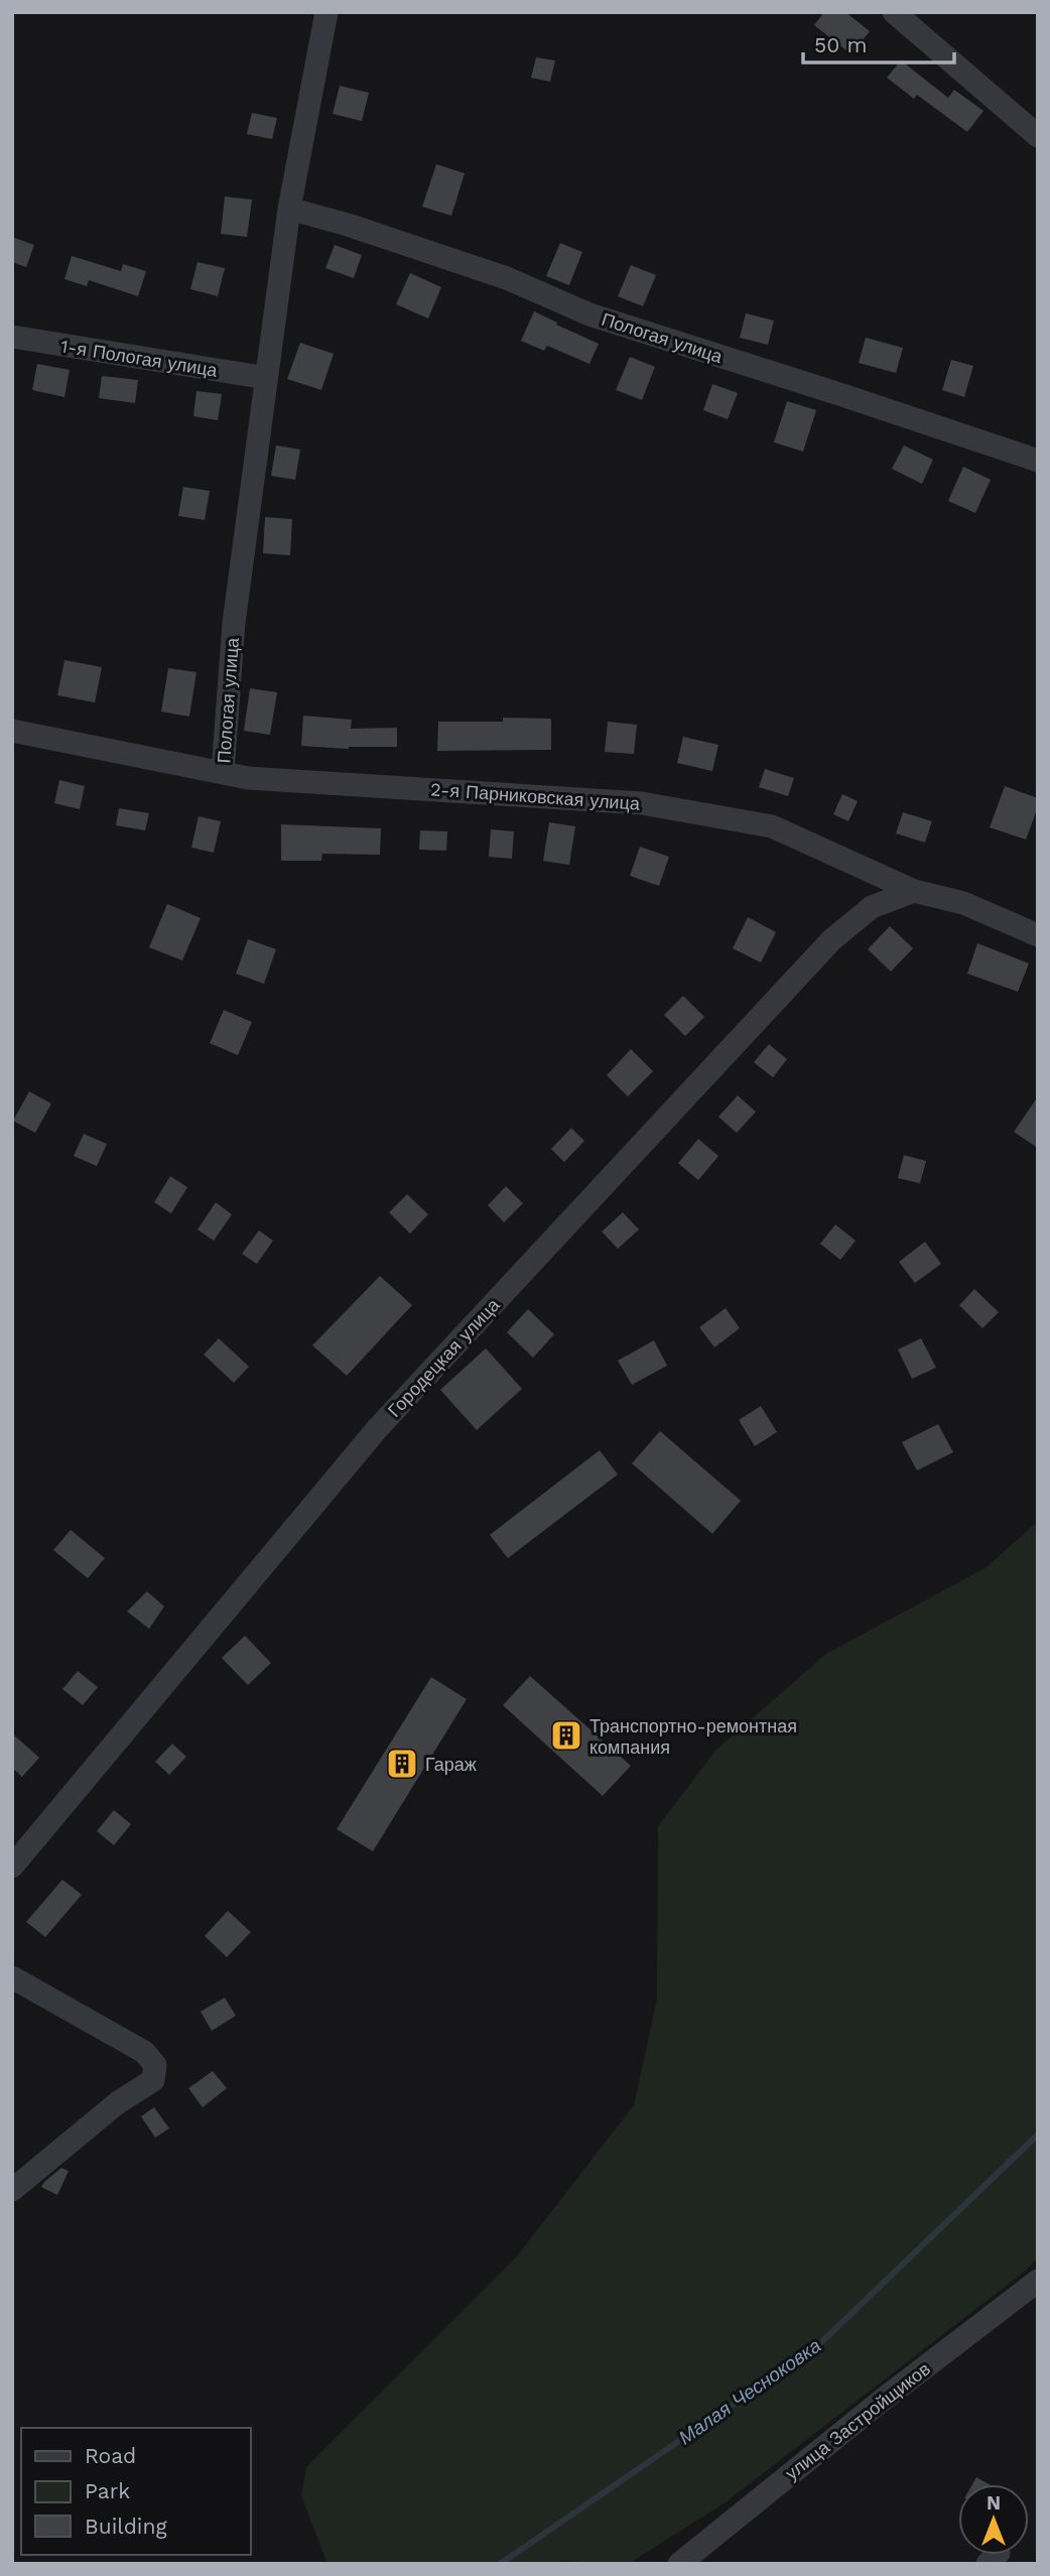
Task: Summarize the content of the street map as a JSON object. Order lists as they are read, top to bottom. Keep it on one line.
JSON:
{"streets":{"street":["Пологая улица","1-я Пологая улица","2-я Парниковская улица","Городецкая улица","улица Застройщиков"]},"crossings":[["Пологая улица","1-я Пологая улица"],["Пологая улица","2-я Парниковская улица"],["2-я Парниковская улица","Городецкая улица"]],"water":["Малая Чесноковка"],"places":{"building":["Транспортно-ремонтная компания","Гараж"]},"legend":["Road","Park","Building"],"scale_bar":"50 m","north":"top"}
